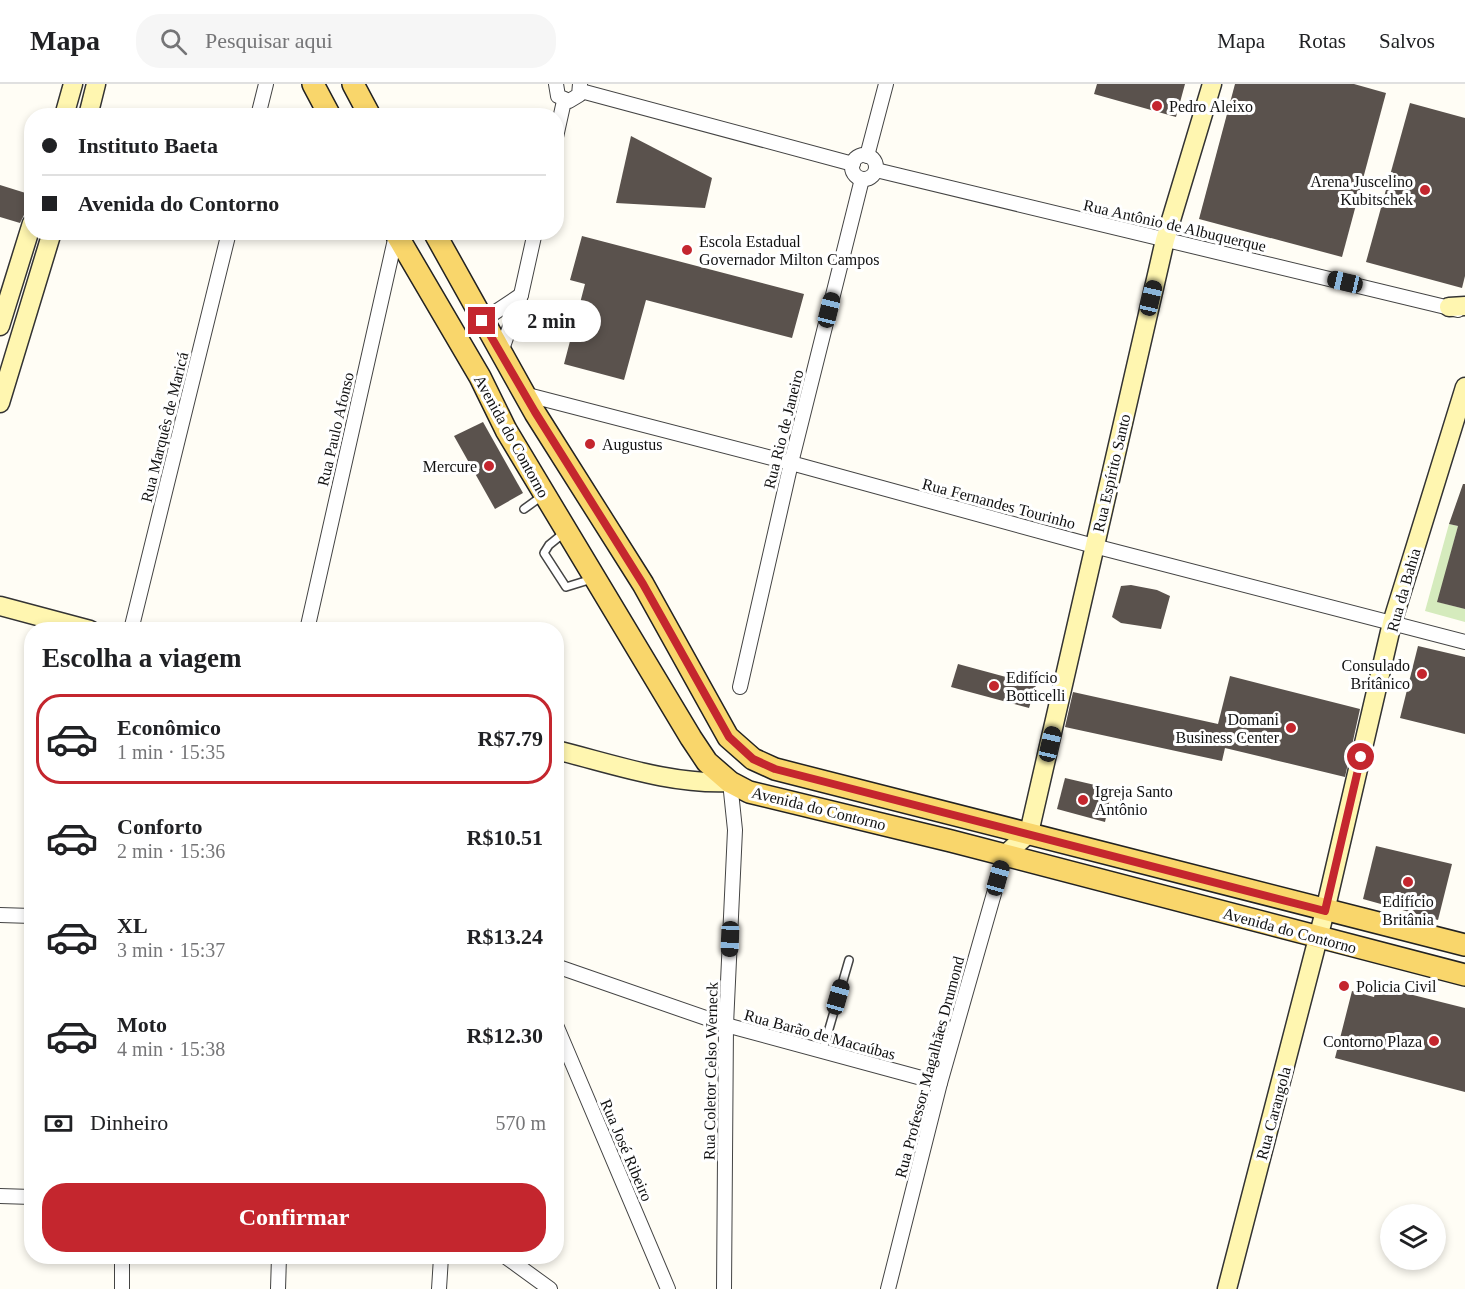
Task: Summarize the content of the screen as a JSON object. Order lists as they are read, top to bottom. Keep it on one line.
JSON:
{"streets":{"main road":["Avenida do Contorno"],"street":["Rua Antônio de Albuquerque","Rua Marquês de Maricá","Rua Paulo Afonso","Rua Rio de Janeiro","Rua Espírito Santo","Rua Fernandes Tourinho","Rua da Bahia","Rua Barão de Macaúbas","Rua Professor Magalhães Drumond","Rua Coletor Celso Werneck","Rua Carangola","Rua José Ribeiro"]},"crossings":[["Rua Antônio de Albuquerque","Rua Rio de Janeiro"],["Rua Antônio de Albuquerque","Rua Espírito Santo"],["Rua Rio de Janeiro","Rua Fernandes Tourinho"],["Avenida do Contorno","Rua Espírito Santo"],["Avenida do Contorno","Rua Fernandes Tourinho"],["Avenida do Contorno","Rua da Bahia"],["Avenida do Contorno","Rua Professor Magalhães Drumond"],["Avenida do Contorno","Rua Coletor Celso Werneck"],["Avenida do Contorno","Rua Carangola"],["Rua Espírito Santo","Rua Fernandes Tourinho"],["Rua Fernandes Tourinho","Rua da Bahia"],["Rua da Bahia","Rua Carangola"],["Rua Barão de Macaúbas","Rua Professor Magalhães Drumond"],["Rua Barão de Macaúbas","Rua Coletor Celso Werneck"]],"places":["Pedro Aleixo","Arena Juscelino Kubitschek","Escola Estadual Governador Milton Campos","Augustus","Mercure","Consulado Britânico","Edifício Botticelli","Domani Business Center","Igreja Santo Antônio","Edifício Britânia","Policia Civil","Contorno Plaza"],"page":{"header":"Mapa","search":"Pesquisar aqui","nav":["Mapa","Rotas","Salvos"],"banner":["Instituto Baeta","Avenida do Contorno"],"bubble":"2 min","heading":"Escolha a viagem","list":[{"name":"Econômico","note":"1 min · 15:35","value":"R$7.79"},{"name":"Conforto","note":"2 min · 15:36","value":"R$10.51"},{"name":"XL","note":"3 min · 15:37","value":"R$13.24"},{"name":"Moto","note":"4 min · 15:38","value":"R$12.30"}],"pay":["Dinheiro","570 m"],"buttons":"Confirmar"}}
